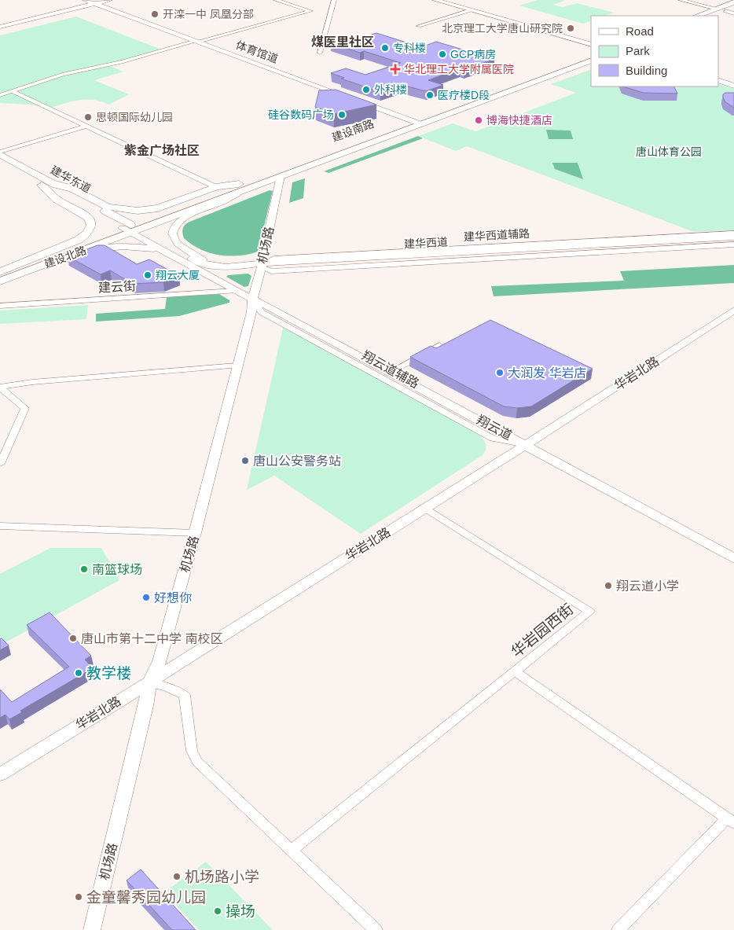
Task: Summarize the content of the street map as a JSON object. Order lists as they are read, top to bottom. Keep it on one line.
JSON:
{"streets":{"main road":["建设南路","建华东道","建设北路"],"street":["体育馆道","建华西道辅路","建华西道","机场路","建云街","翔云道辅路","华岩北路","翔云道","华岩园西街"]},"crossings":[["建设南路","建华东道"],["建设南路","机场路"],["建设南路","建设北路"],["建华东道","建设北路"],["建华西道辅路","建华西道"],["建华西道辅路","机场路"],["建华西道","机场路"],["机场路","翔云道辅路"],["机场路","华岩北路"],["机场路","翔云道"],["建云街","翔云道"],["翔云道辅路","华岩北路"],["翔云道辅路","翔云道"],["华岩北路","翔云道"],["华岩北路","华岩园西街"]],"districts":["煤医里社区","紫金广场社区"],"parks":["唐山体育公园"],"places":{"other":["开滦一中 凤凰分部","北京理工大学唐山研究院","专科楼","GCP病房","外科楼","医疗楼D段","硅谷数码广场","思顿国际幼儿园","博海快捷酒店","翔云大厦","大润发 华岩店","唐山公安警务站","南篮球场","翔云道小学","好想你","唐山市第十二中学 南校区","教学楼","机场路小学","金童馨秀园幼儿园","操场"],"health":["华北理工大学附属医院"]},"legend":["Road","Park","Building"]}
